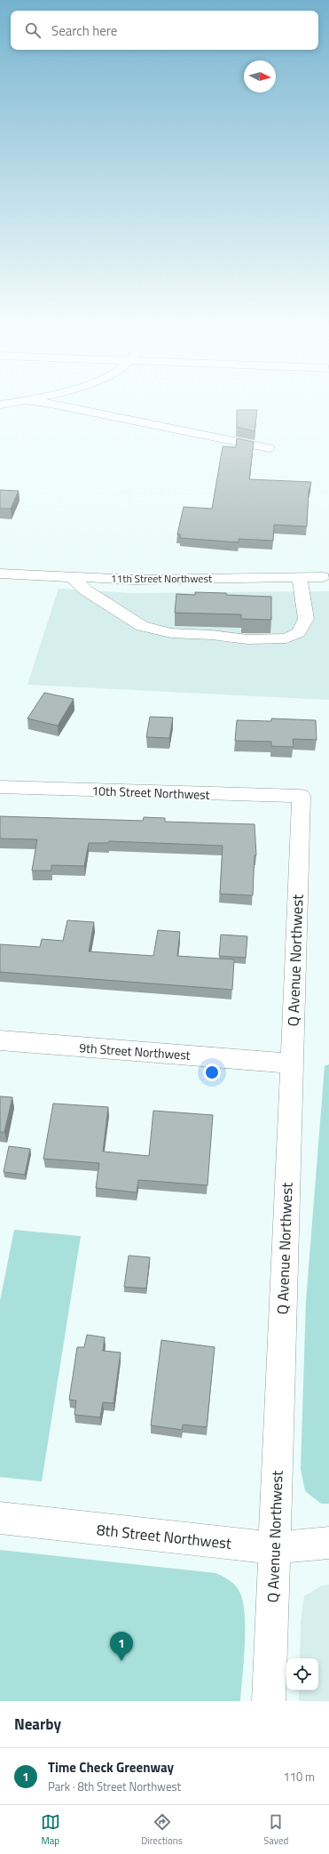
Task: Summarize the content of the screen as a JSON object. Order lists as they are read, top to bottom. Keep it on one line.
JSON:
{"streets":{"street":["11th Street Northwest","10th Street Northwest","Q Avenue Northwest","9th Street Northwest","8th Street Northwest"]},"crossings":[["10th Street Northwest","Q Avenue Northwest"],["Q Avenue Northwest","9th Street Northwest"],["Q Avenue Northwest","8th Street Northwest"]],"north":"right","page":{"search":"Search here","pins":"1","heading":"Nearby","list":[{"mark":"1","name":"Time Check Greenway","note":"Park · 8th Street Northwest","value":"110 m"}],"nav":["Map","Directions","Saved"]}}
